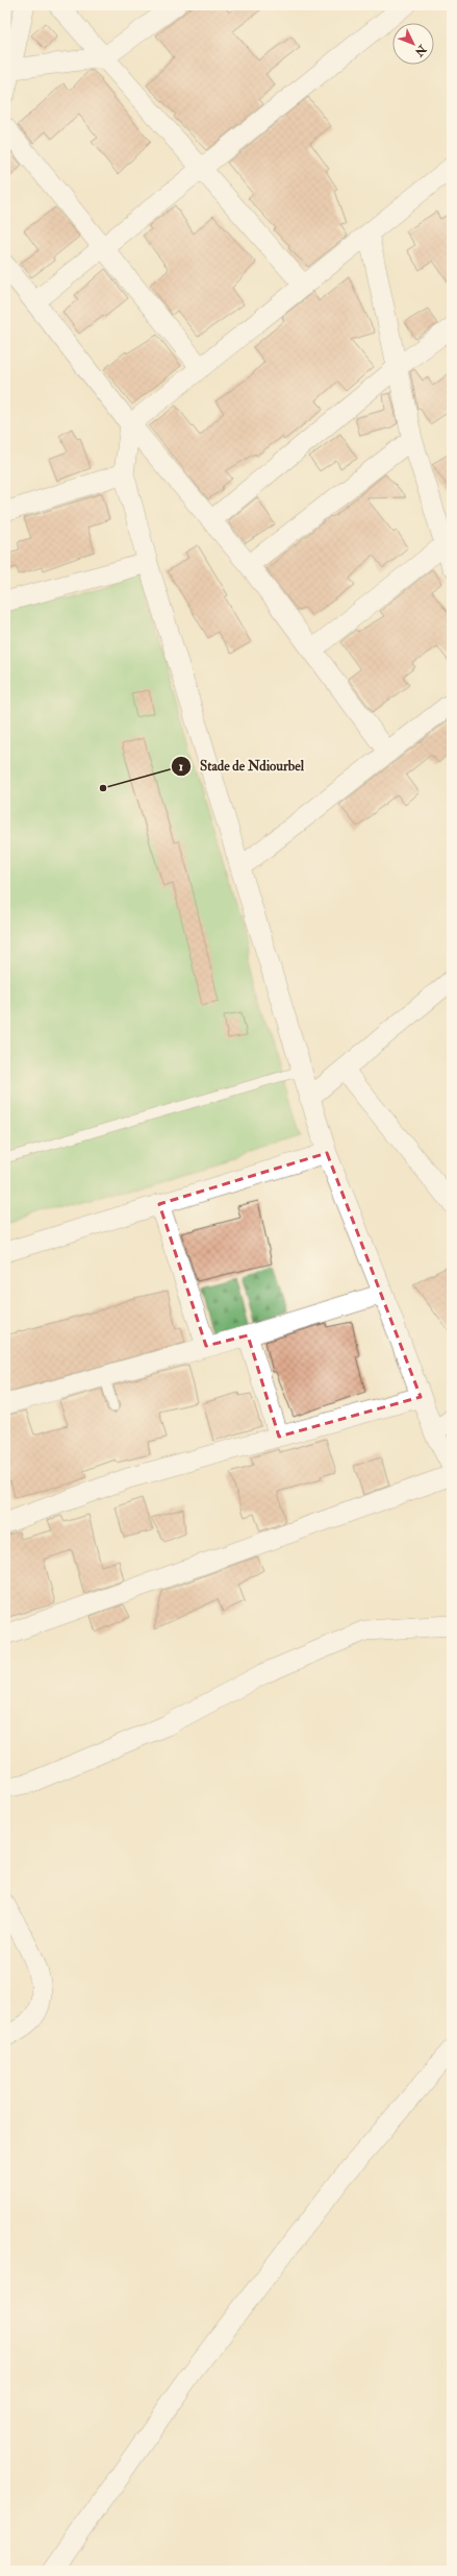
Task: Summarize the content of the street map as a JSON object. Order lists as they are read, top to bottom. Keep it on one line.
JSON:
{"places":["Stade de Ndiourbel"],"north":"bottom right"}
